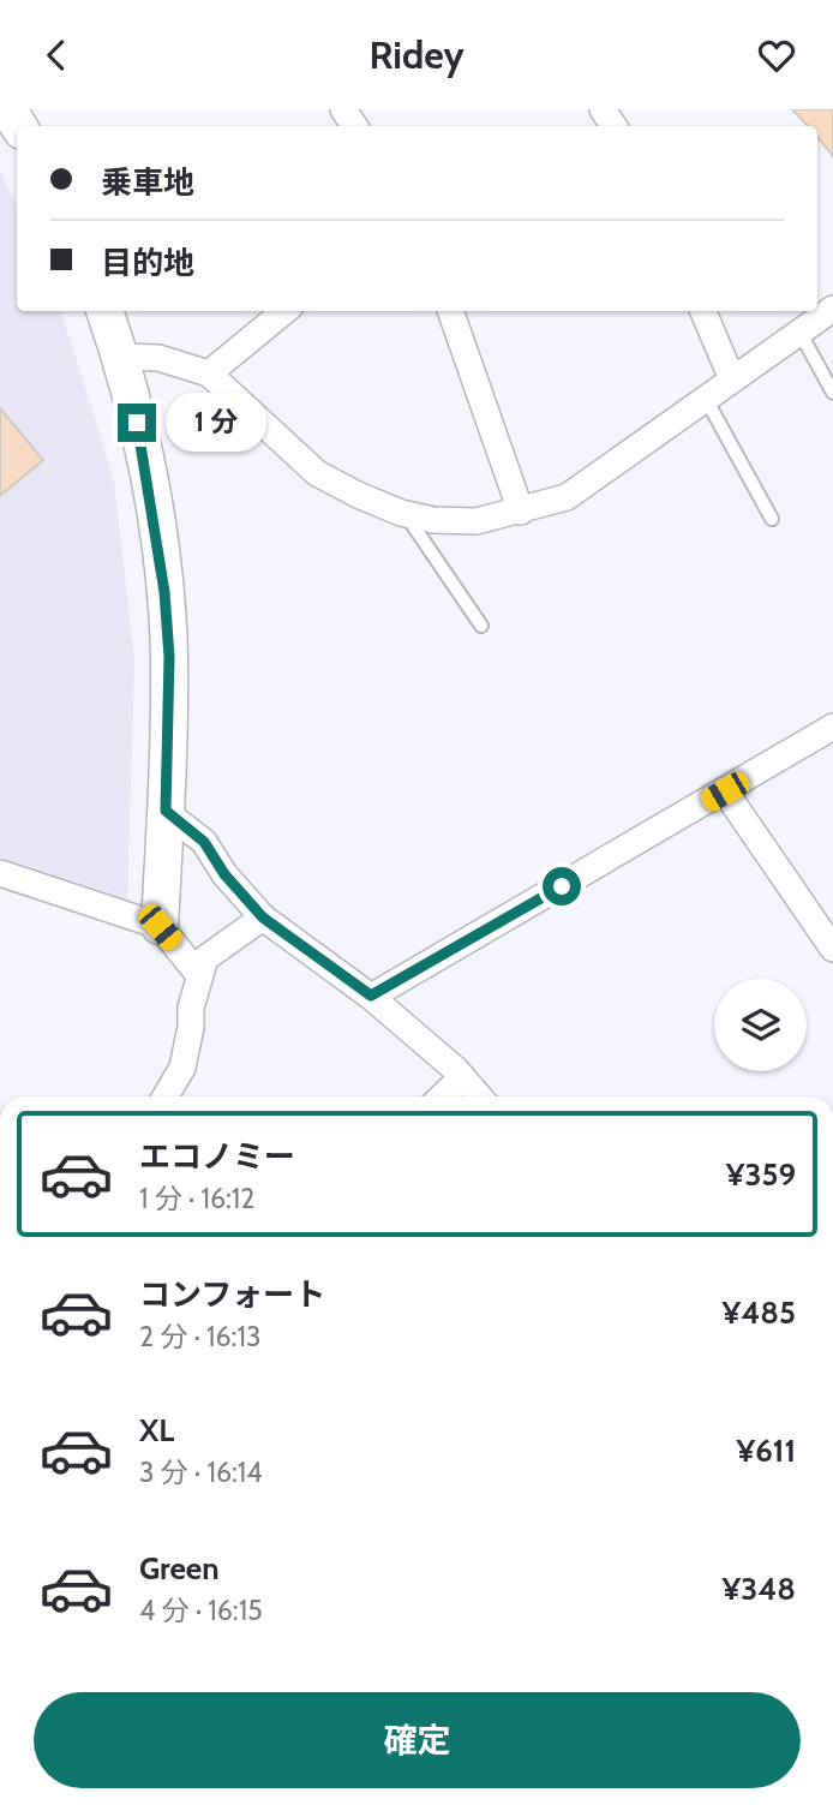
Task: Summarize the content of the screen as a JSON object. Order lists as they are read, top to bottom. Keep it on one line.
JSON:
{"page":{"header":"Ridey","banner":["乗車地","目的地"],"bubble":"1 分","list":[{"name":"エコノミー","note":"1 分 · 16:12","value":"¥359"},{"name":"コンフォート","note":"2 分 · 16:13","value":"¥485"},{"name":"XL","note":"3 分 · 16:14","value":"¥611"},{"name":"Green","note":"4 分 · 16:15","value":"¥348"}],"buttons":"確定"}}
